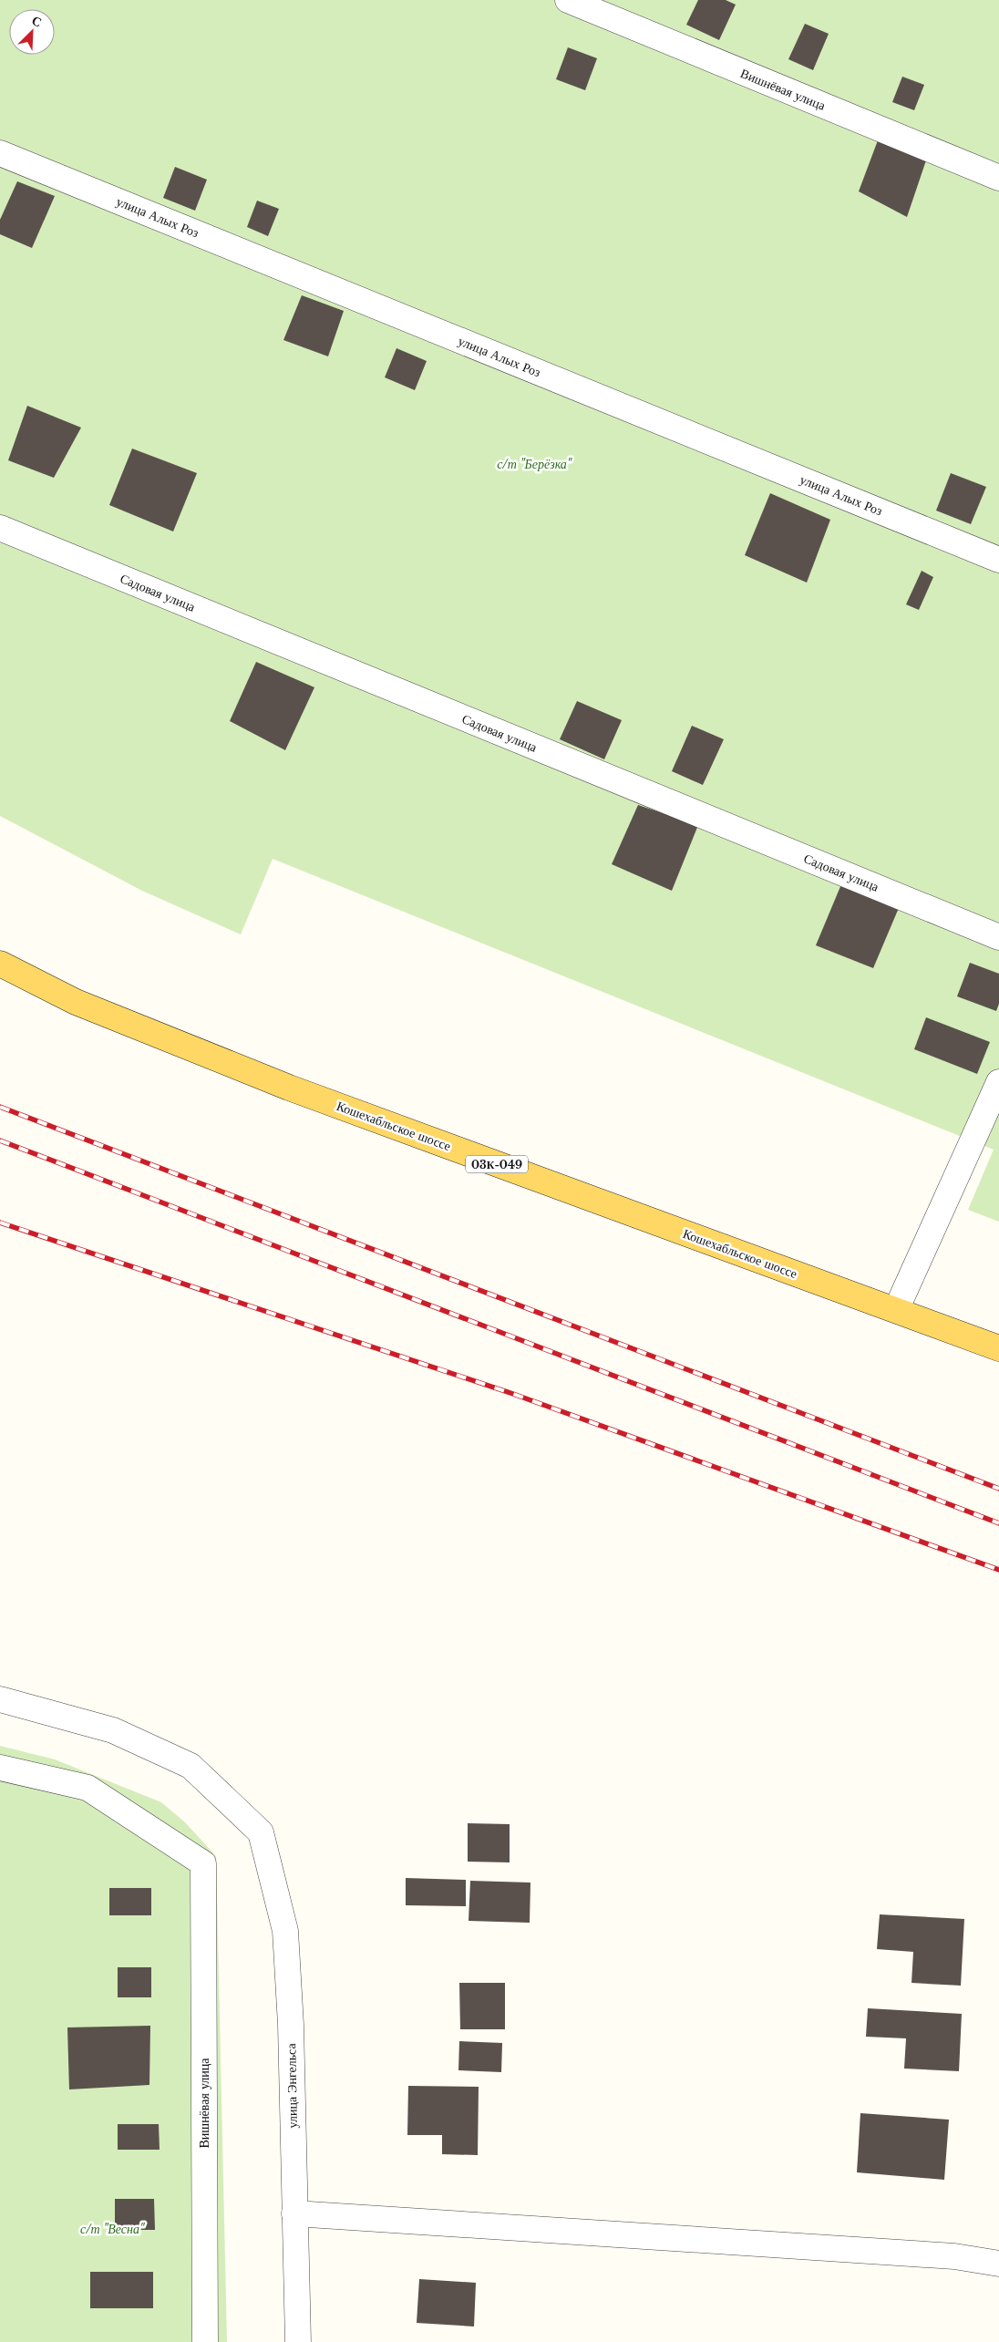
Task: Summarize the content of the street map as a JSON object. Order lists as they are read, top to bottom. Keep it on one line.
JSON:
{"streets":{"main road":["Кошехабльское шоссе","03К-049"],"street":["Вишнёвая улица","улица Алых Роз","Садовая улица","улица Энгельса"]},"parks":["с/т \"Берёзка\"","с/т \"Весна\""],"north":"top right"}
